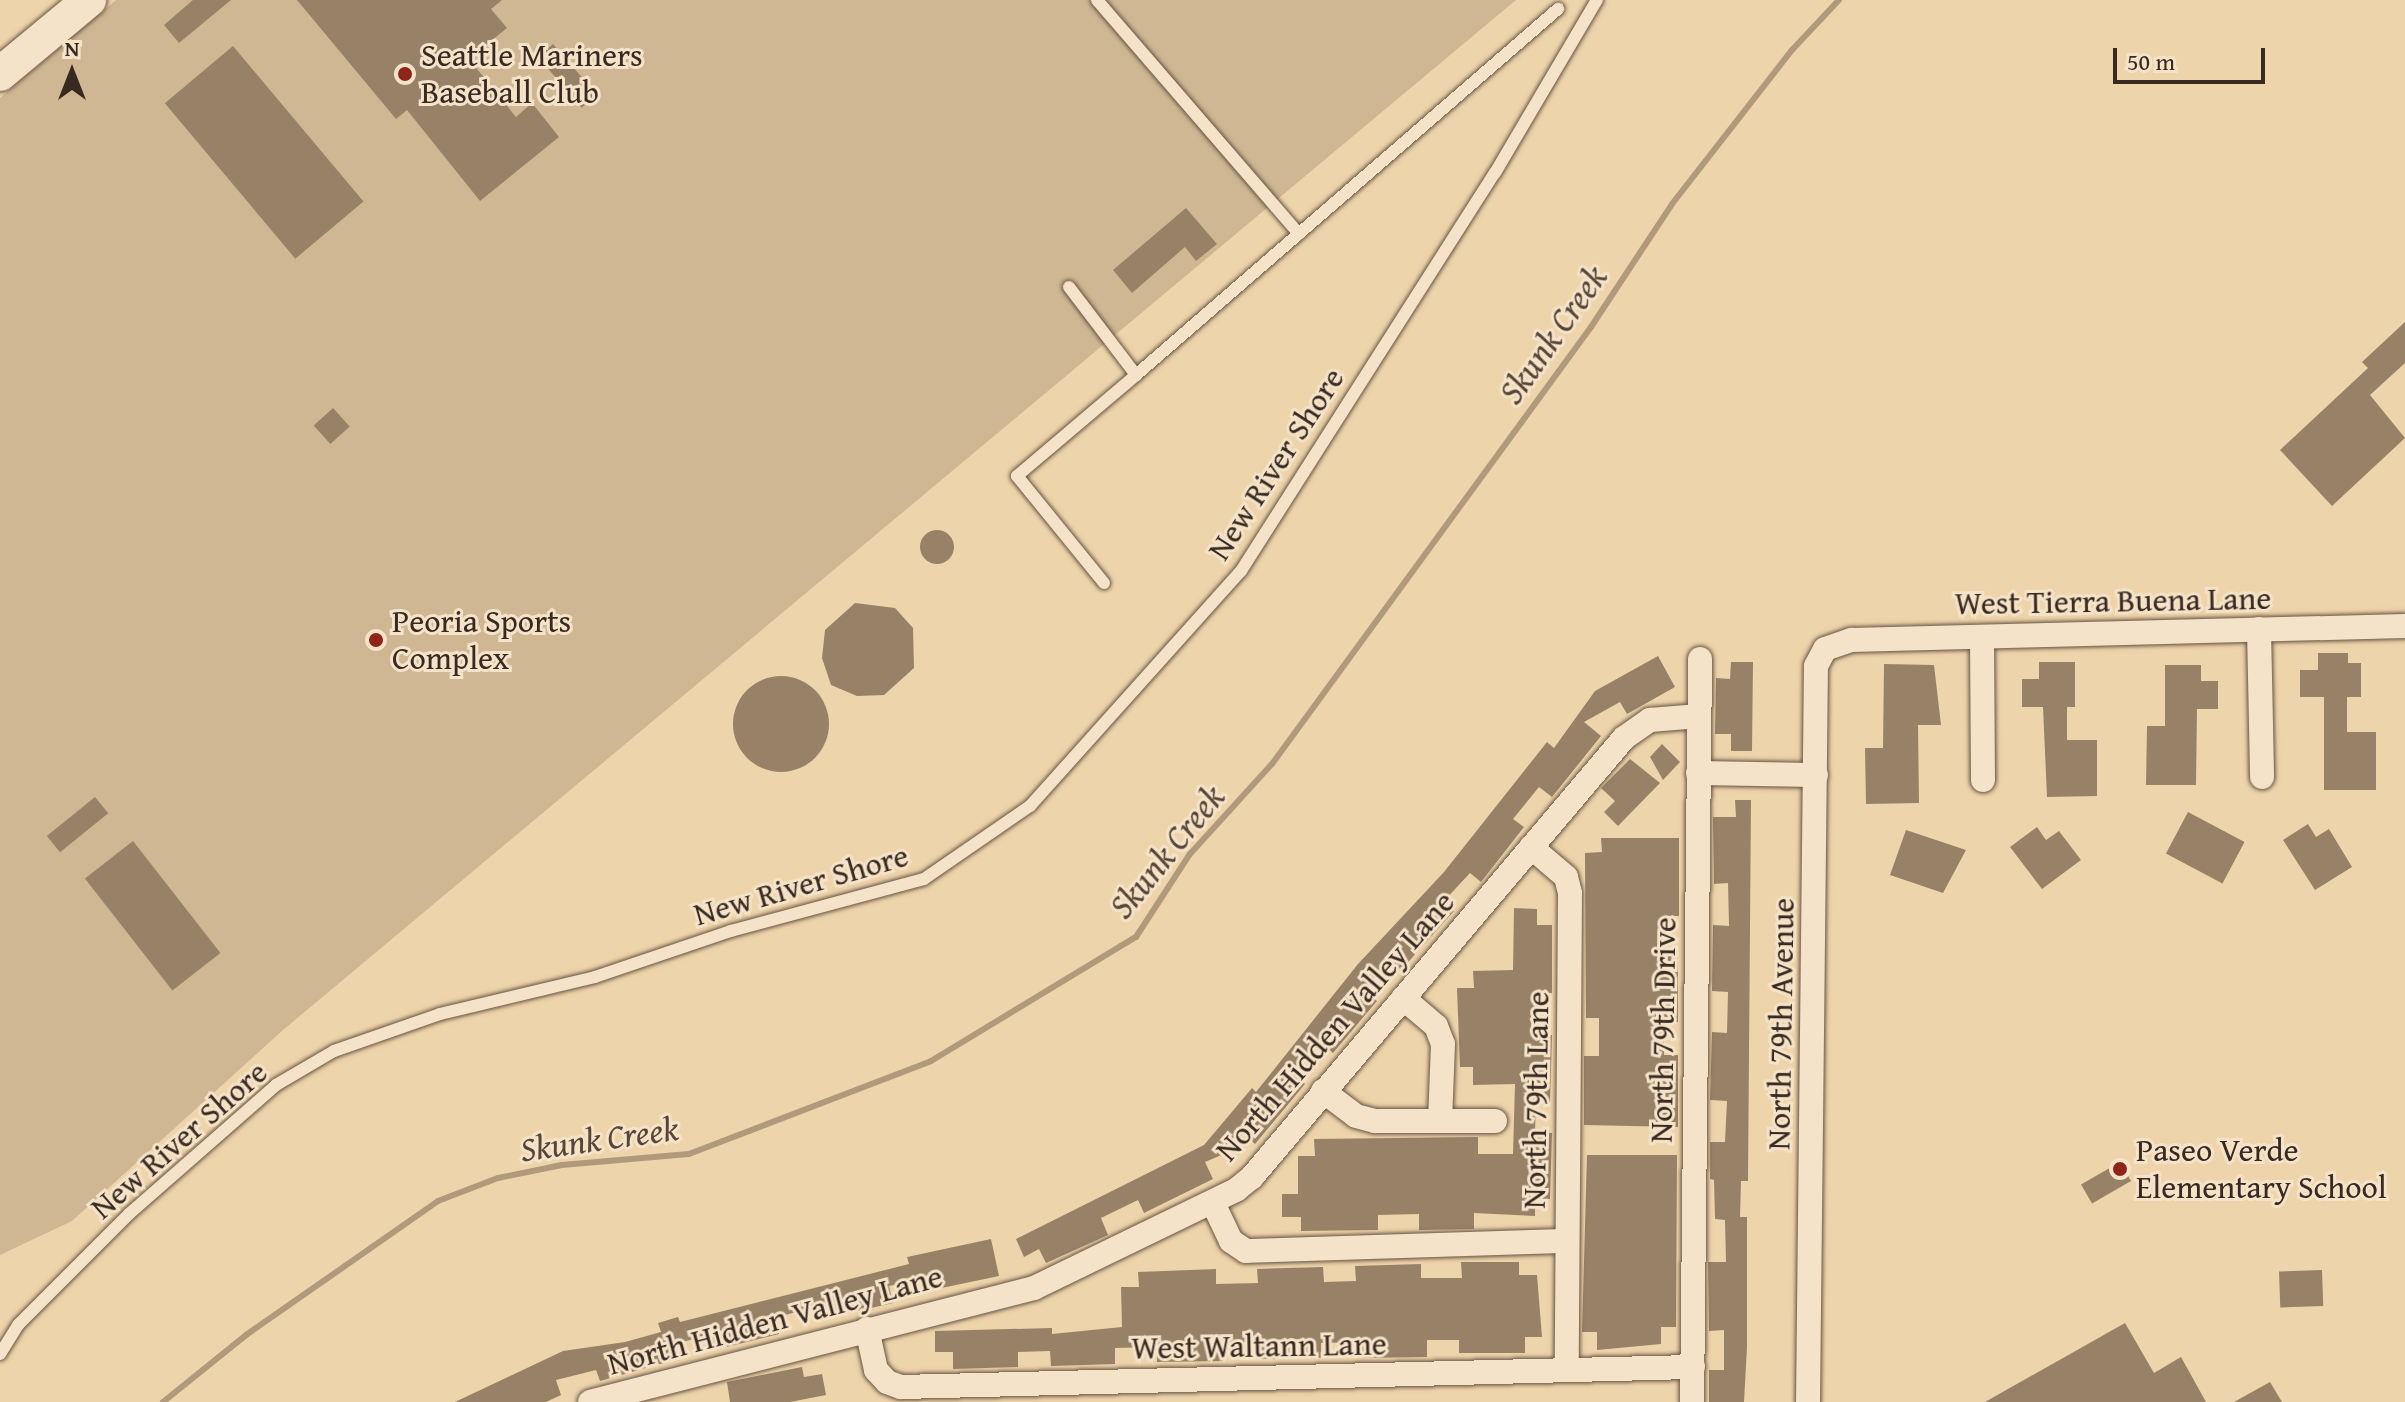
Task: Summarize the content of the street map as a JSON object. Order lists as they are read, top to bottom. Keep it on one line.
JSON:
{"streets":{"street":["West Tierra Buena Lane","North 79th Avenue","North Hidden Valley Lane","North 79th Drive","North 79th Lane","West Waltann Lane"],"lane":["New River Shore"]},"crossings":[["West Tierra Buena Lane","North 79th Avenue"],["North Hidden Valley Lane","North 79th Drive"],["North Hidden Valley Lane","North 79th Lane"],["North Hidden Valley Lane","West Waltann Lane"],["North 79th Drive","West Waltann Lane"],["North 79th Lane","West Waltann Lane"]],"water":["Skunk Creek"],"places":["Seattle Mariners Baseball Club","Peoria Sports Complex","Paseo Verde Elementary School"],"scale_bar":"50 m","north":"top"}
